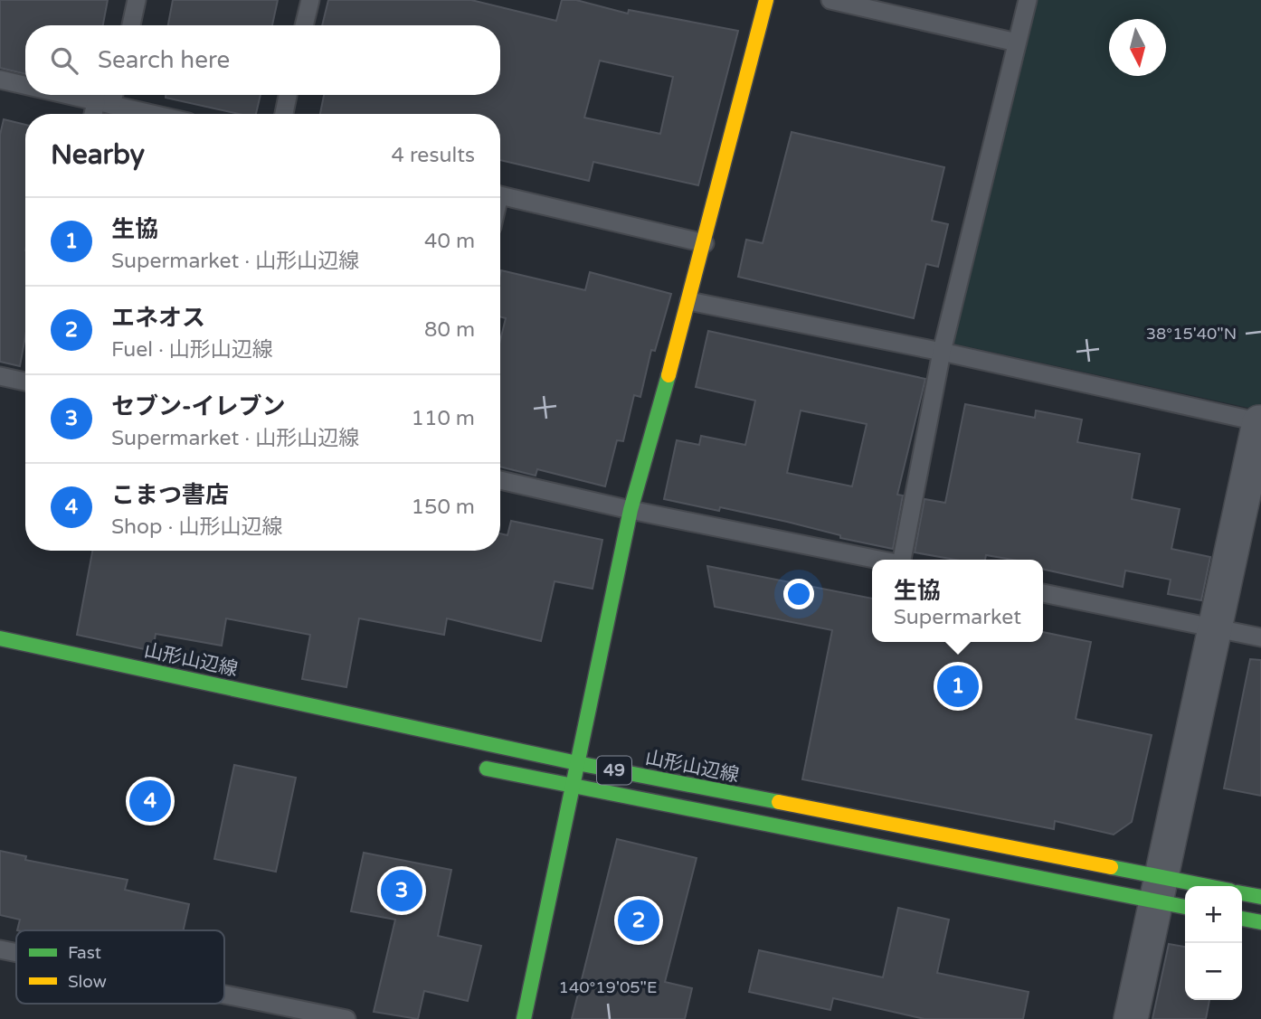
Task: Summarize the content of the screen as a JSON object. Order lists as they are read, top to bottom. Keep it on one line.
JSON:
{"streets":{"main road":["山形山辺線","49"]},"legend":["Fast","Slow"],"north":"bottom","page":{"search":"Search here","heading":["Nearby","4 results"],"list":[{"mark":"1","name":"生協","note":"Supermarket · 山形山辺線","value":"40 m"},{"mark":"2","name":"エネオス","note":"Fuel · 山形山辺線","value":"80 m"},{"mark":"3","name":"セブン-イレブン","note":"Supermarket · 山形山辺線","value":"110 m"},{"mark":"4","name":"こまつ書店","note":"Shop · 山形山辺線","value":"150 m"}],"popup":["生協","Supermarket"],"pins":["1","4","3","2"],"map_buttons":["+","−"]},"coordinates":["38°15'40\"N","140°19'05\"E"]}
